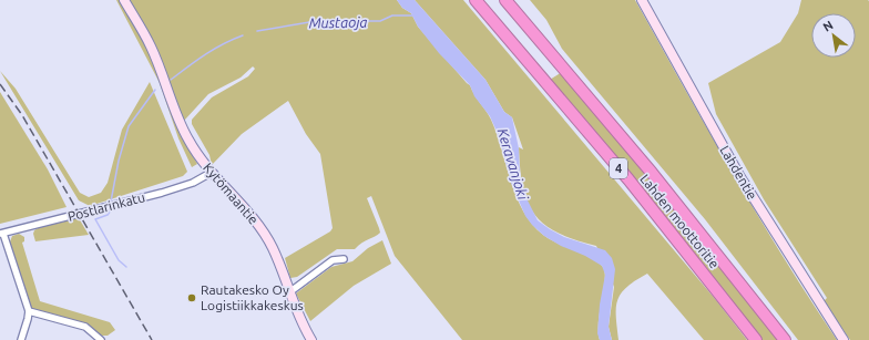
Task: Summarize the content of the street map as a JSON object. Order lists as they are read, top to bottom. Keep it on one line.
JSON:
{"streets":{"highway":["4","Lahden moottoritie"],"main road":["Lahdentie","Kytömaantie"],"street":["Postlarinkatu"]},"crossings":[["Kytömaantie","Postlarinkatu"]],"water":["Mustaoja","Keravanjoki"],"places":["Rautakesko Oy Logistiikkakeskus"],"north":"top left"}
